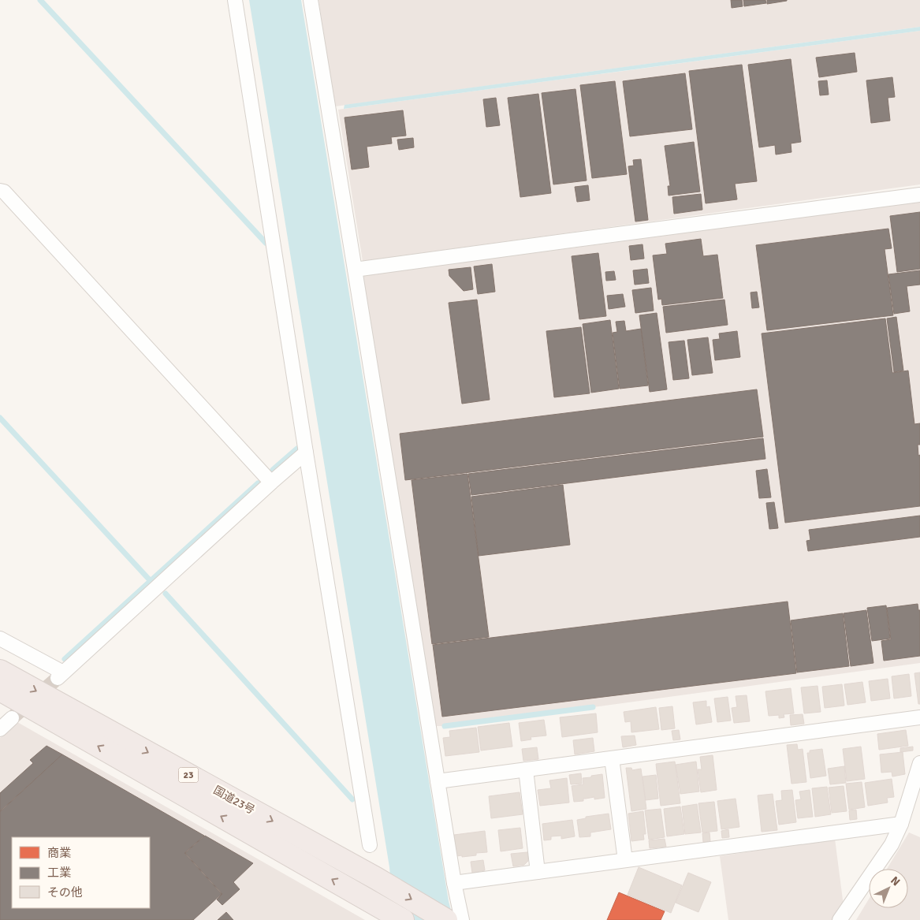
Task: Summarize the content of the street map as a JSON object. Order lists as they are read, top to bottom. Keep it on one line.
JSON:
{"streets":{"highway":["23","国道23号"]},"legend":["商業","工業","その他"],"north":"top right"}
